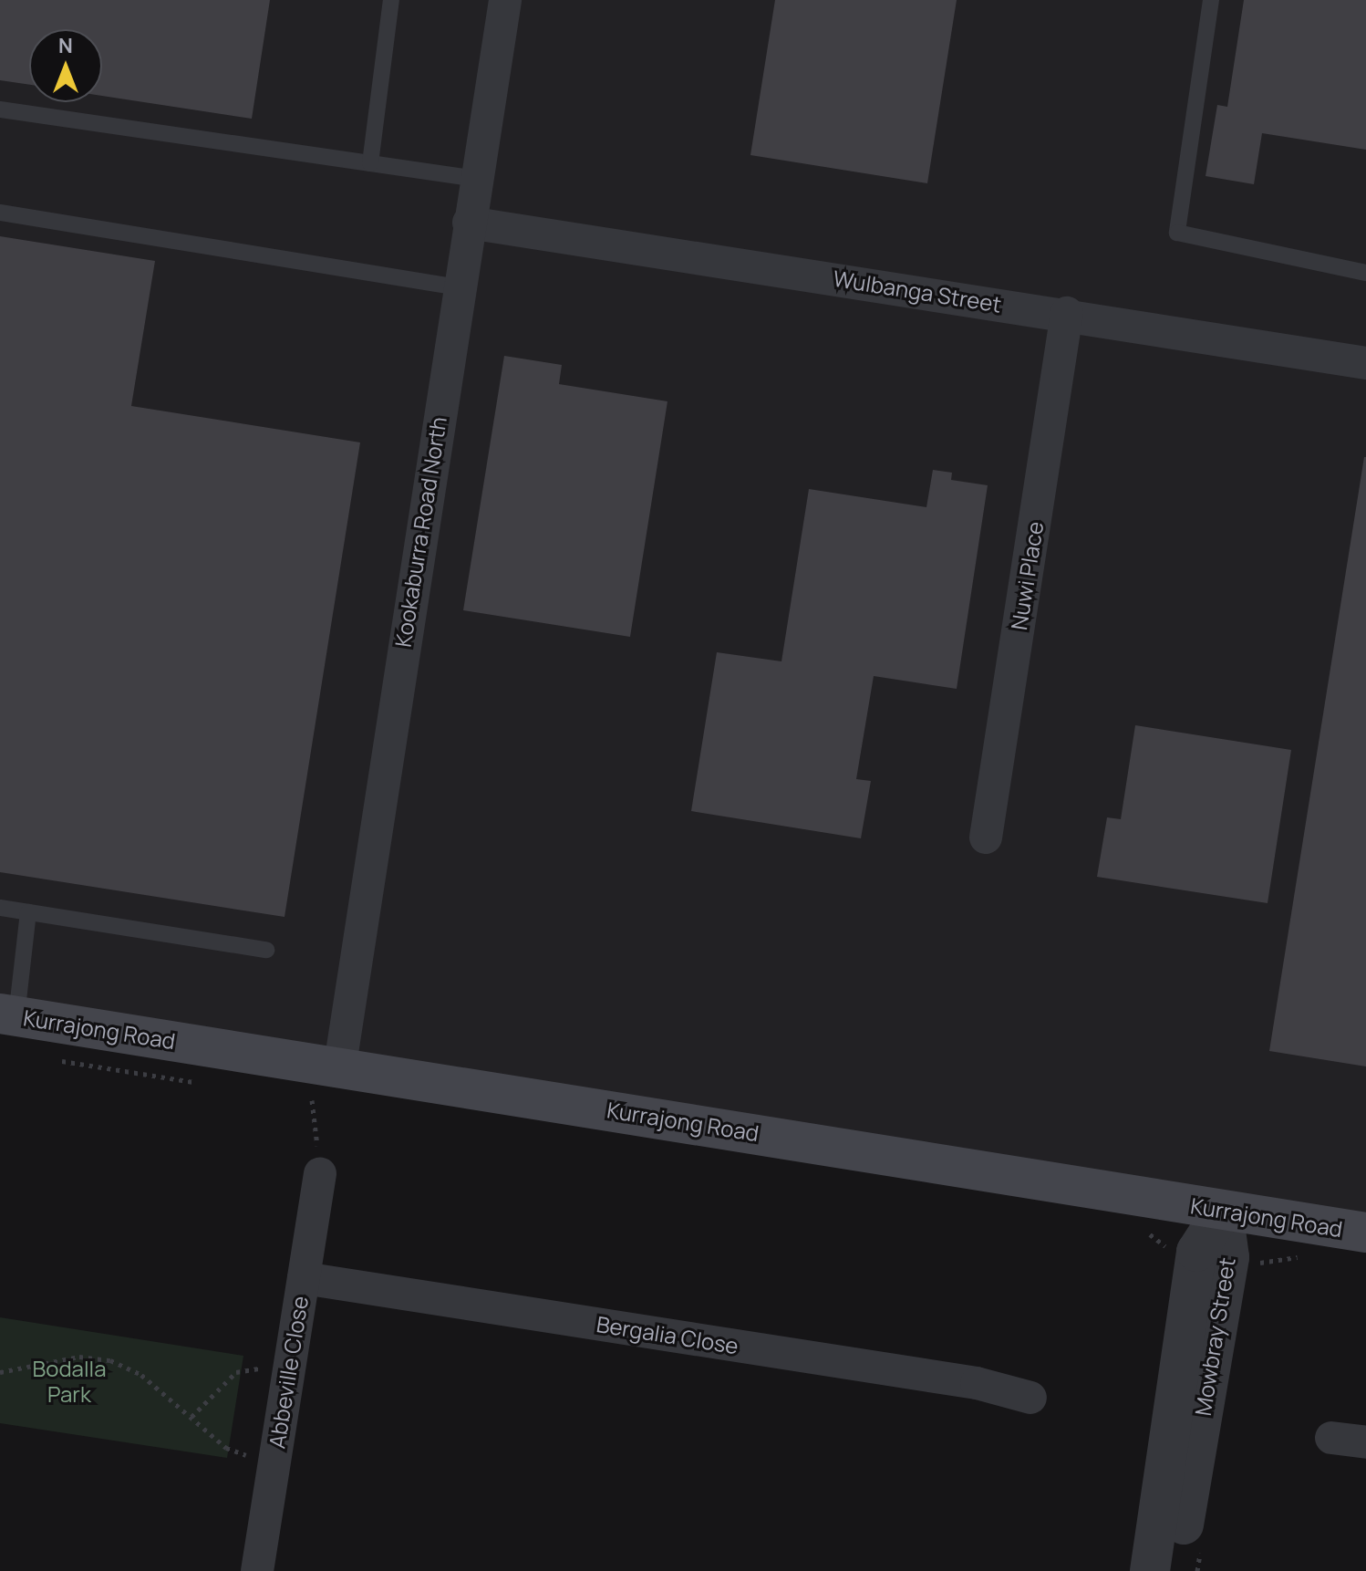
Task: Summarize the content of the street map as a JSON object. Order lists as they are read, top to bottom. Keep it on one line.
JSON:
{"streets":{"main road":["Kurrajong Road"],"street":["Wulbanga Street","Kookaburra Road North","Nuwi Place","Bergalia Close","Mowbray Street","Abbeville Close"]},"crossings":[["Wulbanga Street","Kookaburra Road North"],["Wulbanga Street","Nuwi Place"],["Kookaburra Road North","Kurrajong Road"],["Kurrajong Road","Mowbray Street"],["Bergalia Close","Abbeville Close"]],"parks":["Bodalla Park"],"north":"top"}
